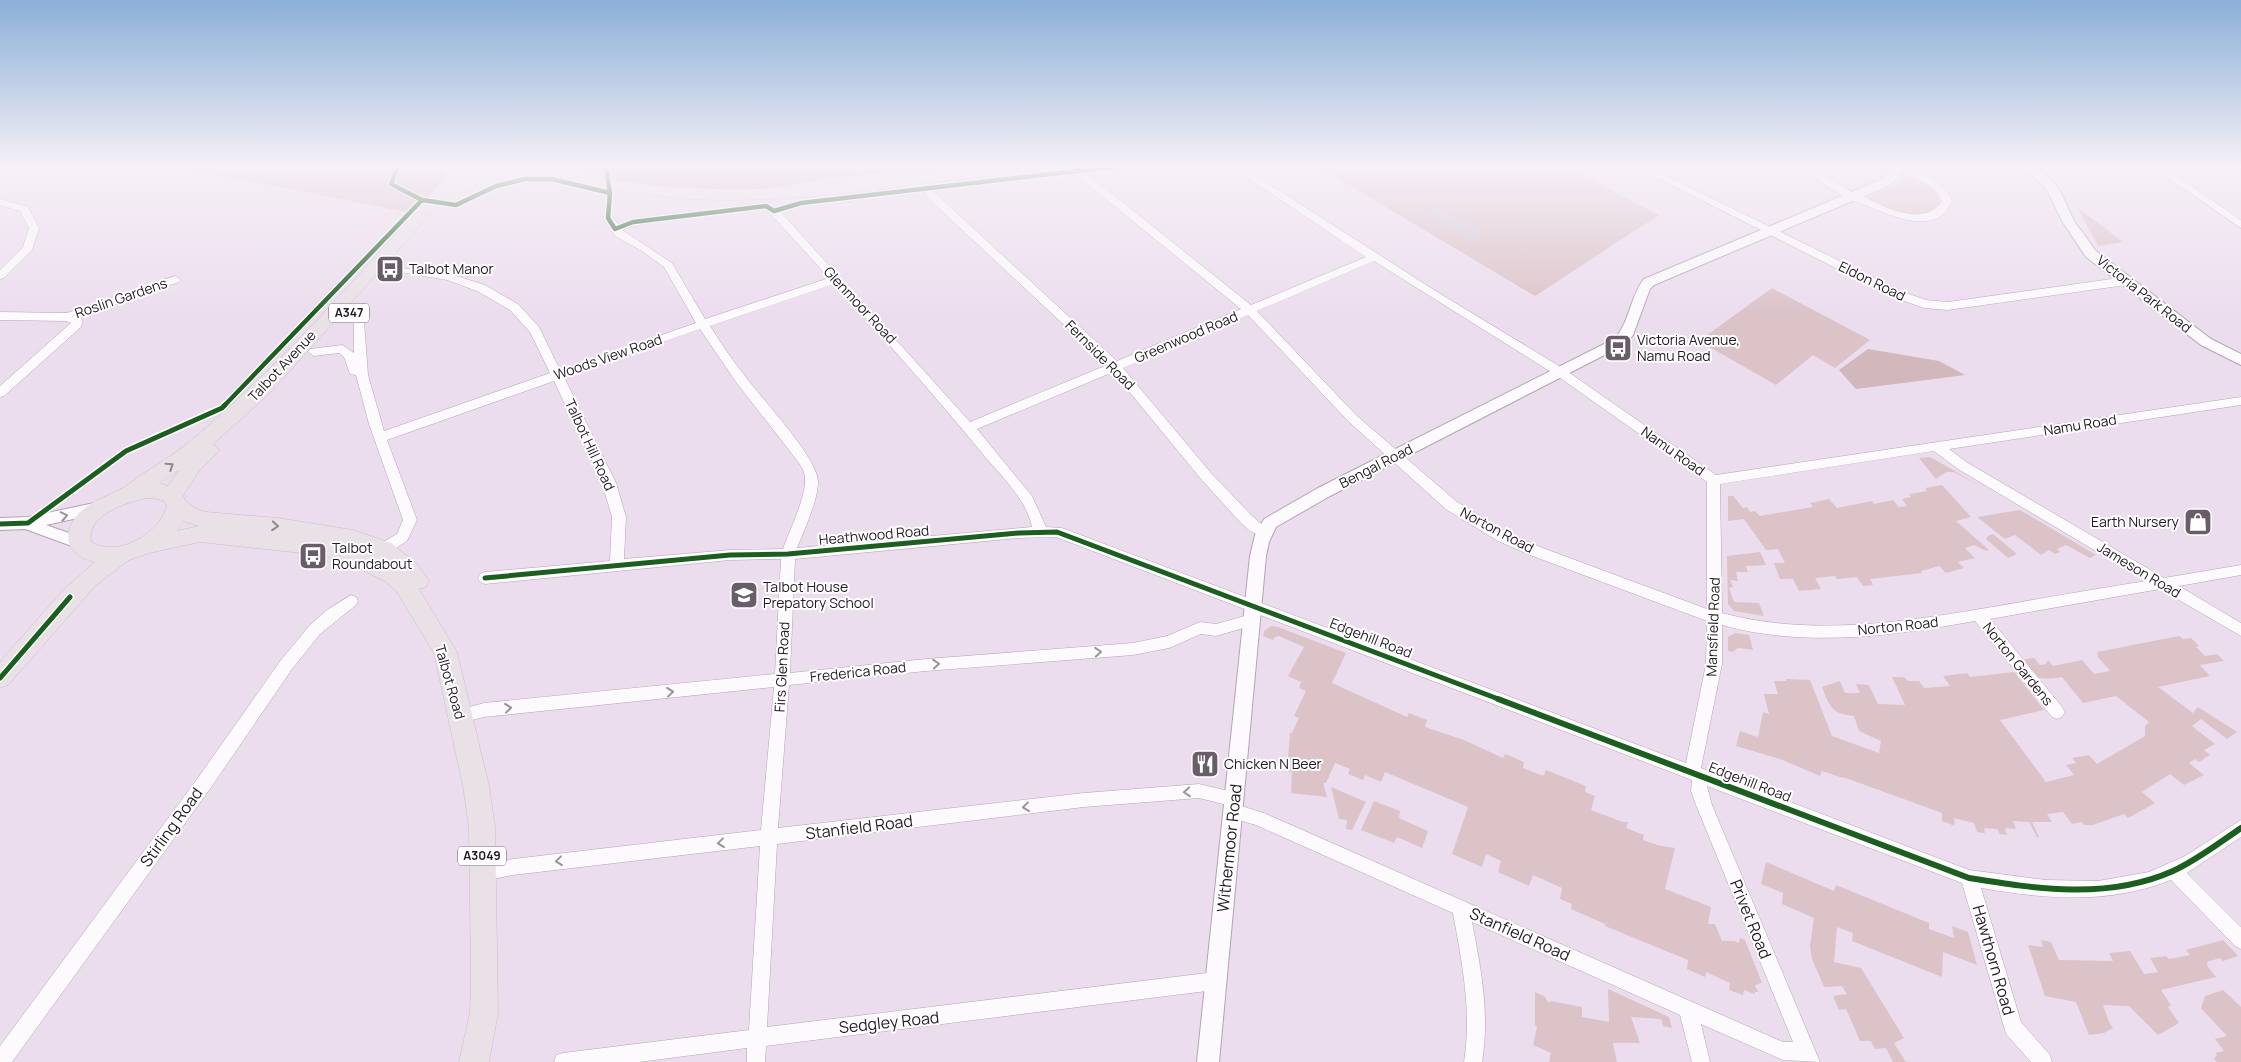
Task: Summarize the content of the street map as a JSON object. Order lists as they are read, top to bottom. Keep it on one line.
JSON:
{"streets":{"main road":["A347","Talbot Avenue","Talbot Road","A3049"],"street":["Eldon Road","Victoria Park Road","Roslin Gardens","Glenmoor Road","Greenwood Road","Fernside Road","Woods View Road","Namu Road","Talbot Hill Road","Bengal Road","Norton Road","Heathwood Road","Jameson Road","Mansfield Road","Edgehill Road","Norton Gardens","Firs Glen Road","Frederica Road","Stirling Road","Stanfield Road","Withermoor Road","Privet Road","Hawthorn Road","Sedgley Road"]},"crossings":[["Eldon Road","Victoria Park Road"],["Eldon Road","Bengal Road"],["Glenmoor Road","Greenwood Road"],["Glenmoor Road","Woods View Road"],["Glenmoor Road","Heathwood Road"],["Glenmoor Road","Firs Glen Road"],["A347","Talbot Avenue"],["A347","Talbot Road"],["A347","A3049"],["Greenwood Road","Fernside Road"],["Greenwood Road","Namu Road"],["Greenwood Road","Norton Road"],["Fernside Road","Bengal Road"],["Woods View Road","Talbot Hill Road"],["Woods View Road","Firs Glen Road"],["Talbot Avenue","A3049"],["Namu Road","Bengal Road"],["Namu Road","Jameson Road"],["Namu Road","Mansfield Road"],["Talbot Hill Road","Heathwood Road"],["Bengal Road","Norton Road"],["Norton Road","Jameson Road"],["Norton Road","Mansfield Road"],["Norton Road","Norton Gardens"],["Heathwood Road","Edgehill Road"],["Heathwood Road","Firs Glen Road"],["Heathwood Road","Frederica Road"],["Heathwood Road","Withermoor Road"],["Mansfield Road","Edgehill Road"],["Mansfield Road","Privet Road"],["Edgehill Road","Frederica Road"],["Edgehill Road","Withermoor Road"],["Edgehill Road","Privet Road"],["Edgehill Road","Hawthorn Road"],["Firs Glen Road","Frederica Road"],["Firs Glen Road","Stanfield Road"],["Firs Glen Road","Sedgley Road"],["Frederica Road","Talbot Road"],["Frederica Road","Withermoor Road"],["Talbot Road","Stanfield Road"],["Talbot Road","A3049"],["Stanfield Road","Withermoor Road"],["Stanfield Road","Privet Road"],["Withermoor Road","Sedgley Road"]],"one_way":["Frederica Road","Stanfield Road"],"places":{"bus stop":["Talbot Manor","Victoria Avenue, Namu Road","Talbot Roundabout"],"shop":["Earth Nursery"],"school or university":["Talbot House Prepatory School"],"restaurant":["Chicken N Beer"]}}
